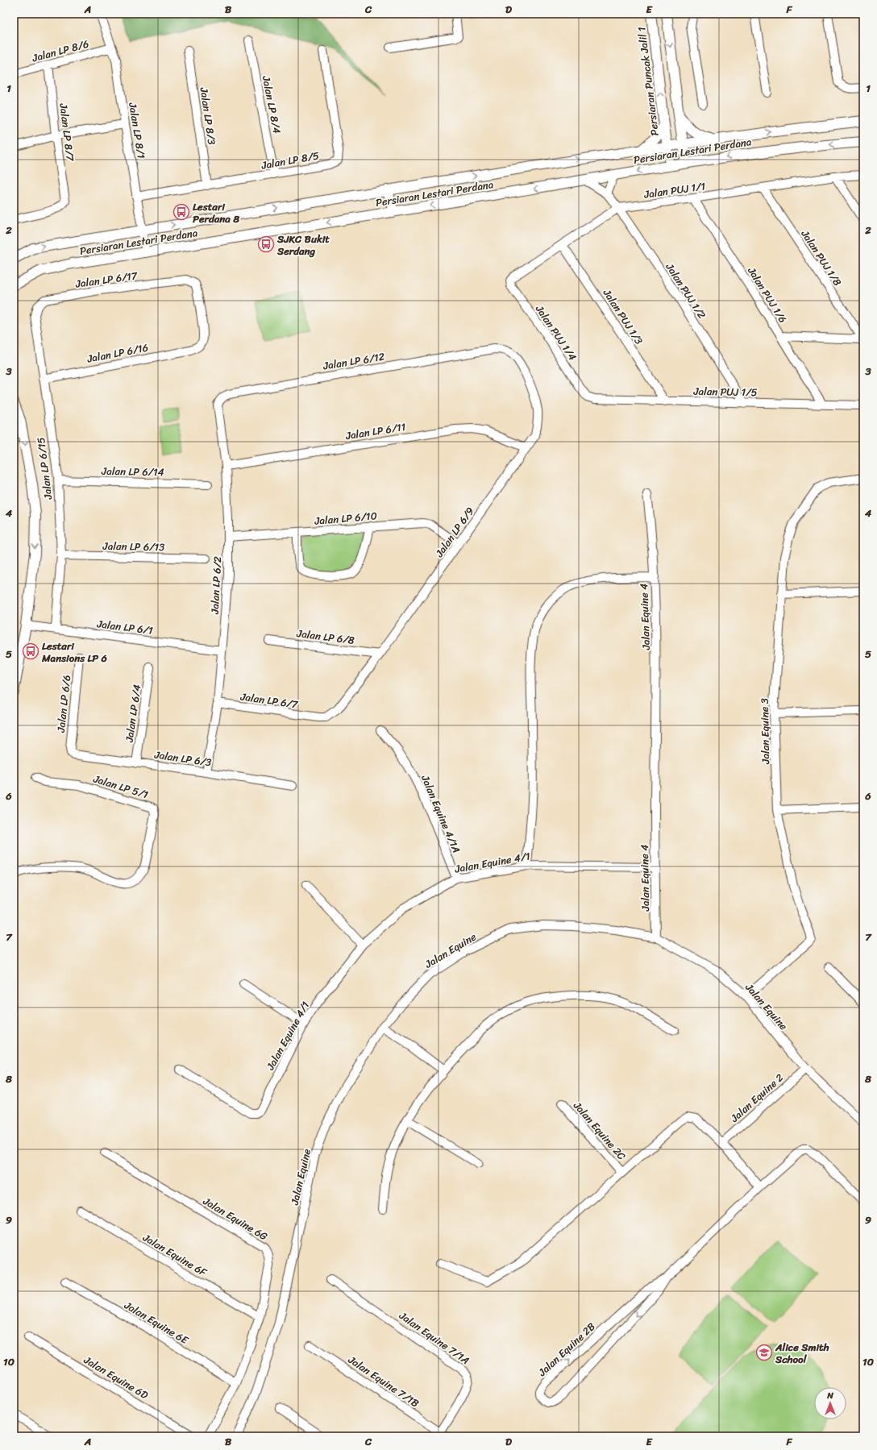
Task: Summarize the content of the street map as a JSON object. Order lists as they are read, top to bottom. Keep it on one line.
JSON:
{"streets":{"main road":["Persiaran Puncak Jalil 1","Persiaran Lestari Perdana"],"street":["Jalan LP 8/6","Jalan LP 8/4","Jalan LP 8/3","Jalan LP 8/1","Jalan LP 8/7","Jalan LP 8/5","Jalan PUJ 1/1","Jalan PUJ 1/8","Jalan LP 6/17","Jalan PUJ 1/2","Jalan PUJ 1/6","Jalan PUJ 1/3","Jalan PUJ 1/4","Jalan LP 6/16","Jalan LP 6/12","Jalan PUJ 1/5","Jalan LP 6/11","Jalan LP 6/15","Jalan LP 6/14","Jalan LP 6/10","Jalan LP 6/9","Jalan LP 6/13","Jalan LP 6/2","Jalan Equine 4","Jalan LP 6/1","Jalan LP 6/8","Jalan LP 6/7","Jalan LP 6/6","Jalan LP 6/4","Jalan Equine 3","Jalan LP 6/3","Jalan LP 5/1","Jalan Equine 4/1A","Jalan Equine 4/1","Jalan Equine","Jalan Equine 2","Jalan Equine 2C","Jalan Equine 6G","Jalan Equine 6F","Jalan Equine 6E","Jalan Equine 7/1A","Jalan Equine 2B","Jalan Equine 6D","Jalan Equine 7/1B"]},"crossings":[["Jalan LP 8/6","Jalan LP 8/1"],["Jalan LP 8/6","Jalan LP 8/7"],["Persiaran Puncak Jalil 1","Persiaran Lestari Perdana"],["Jalan LP 8/4","Jalan LP 8/5"],["Jalan LP 8/3","Jalan LP 8/5"],["Jalan LP 8/1","Persiaran Lestari Perdana"],["Jalan LP 8/1","Jalan LP 8/5"],["Persiaran Lestari Perdana","Jalan PUJ 1/2"],["Jalan PUJ 1/1","Jalan PUJ 1/8"],["Jalan PUJ 1/1","Jalan PUJ 1/2"],["Jalan PUJ 1/1","Jalan PUJ 1/6"],["Jalan PUJ 1/1","Jalan PUJ 1/3"],["Jalan PUJ 1/1","Jalan PUJ 1/4"],["Jalan LP 6/17","Jalan LP 6/16"],["Jalan LP 6/17","Jalan LP 6/15"],["Jalan PUJ 1/2","Jalan PUJ 1/5"],["Jalan PUJ 1/6","Jalan PUJ 1/5"],["Jalan PUJ 1/3","Jalan PUJ 1/5"],["Jalan PUJ 1/4","Jalan PUJ 1/5"],["Jalan LP 6/16","Jalan LP 6/15"],["Jalan LP 6/12","Jalan LP 6/9"],["Jalan LP 6/12","Jalan LP 6/2"],["Jalan LP 6/11","Jalan LP 6/9"],["Jalan LP 6/11","Jalan LP 6/2"],["Jalan LP 6/15","Jalan LP 6/14"],["Jalan LP 6/15","Jalan LP 6/13"],["Jalan LP 6/15","Jalan LP 6/1"],["Jalan LP 6/10","Jalan LP 6/9"],["Jalan LP 6/10","Jalan LP 6/2"],["Jalan LP 6/9","Jalan LP 6/8"],["Jalan LP 6/9","Jalan LP 6/7"],["Jalan LP 6/2","Jalan LP 6/1"],["Jalan LP 6/2","Jalan LP 6/7"],["Jalan LP 6/2","Jalan LP 6/3"],["Jalan Equine 4","Jalan Equine 4/1"],["Jalan Equine 4","Jalan Equine"],["Jalan LP 6/6","Jalan LP 6/3"],["Jalan LP 6/4","Jalan LP 6/3"],["Jalan Equine 3","Jalan Equine"],["Jalan Equine 4/1A","Jalan Equine 4/1"],["Jalan Equine","Jalan Equine 2"],["Jalan Equine 6G","Jalan Equine 6F"],["Jalan Equine 6G","Jalan Equine 6E"],["Jalan Equine 7/1A","Jalan Equine 7/1B"]],"places":{"bus stop":["Lestari Perdana 8","SJKC Bukit Serdang","Lestari Mansions LP 6"],"school or university":["Alice Smith School"]},"north":"top","grid":{"columns":["A","B","C","D","E","F"],"rows":["1","2","3","4","5","6","7","8","9","10"]}}
